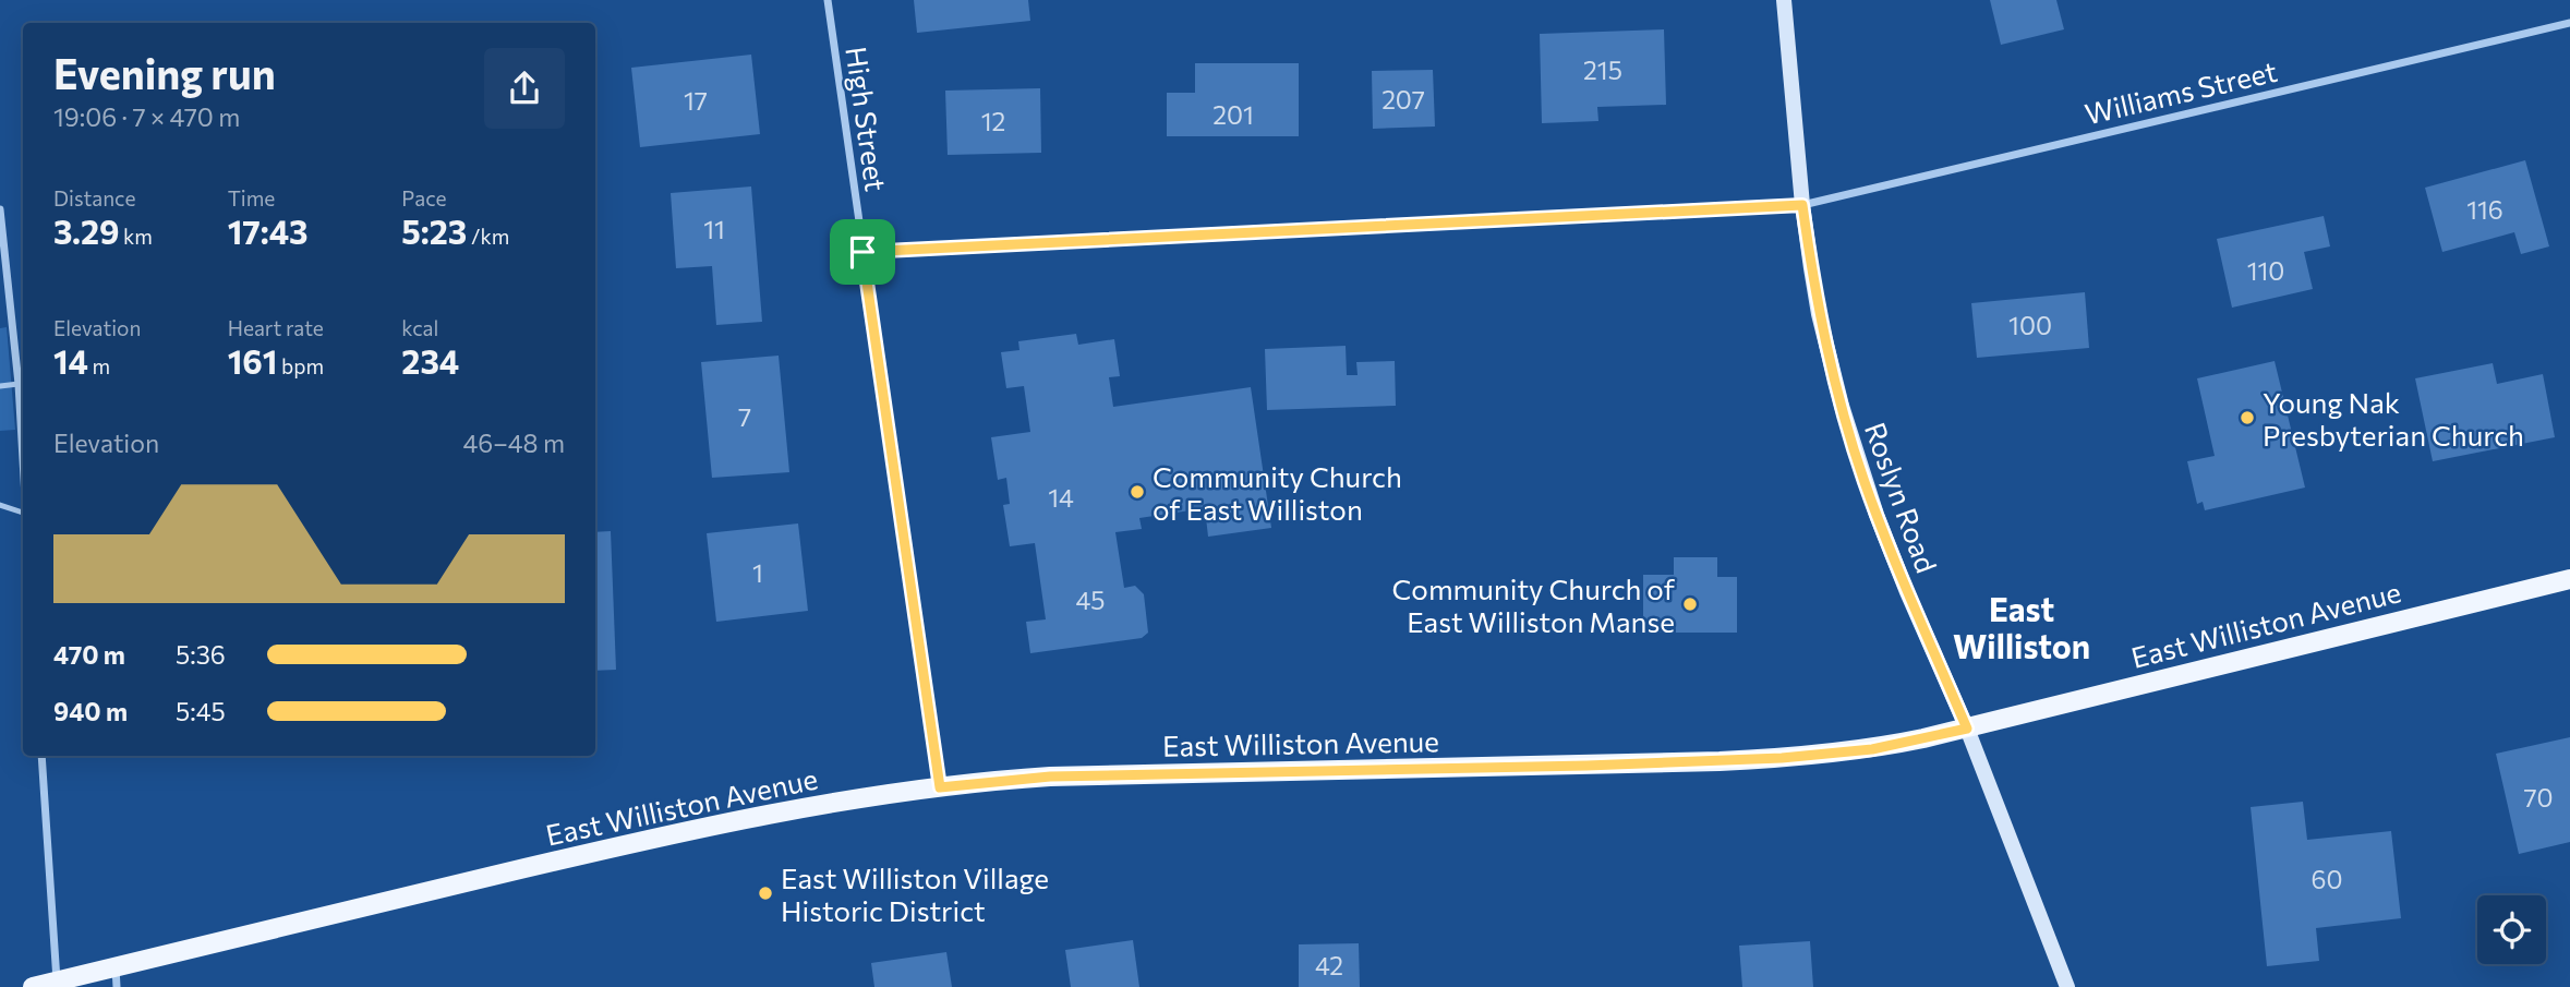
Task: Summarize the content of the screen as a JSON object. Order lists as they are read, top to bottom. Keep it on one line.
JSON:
{"streets":{"main road":["Roslyn Road","East Williston Avenue"],"street":["Williams Street","High Street"]},"crossings":[["Williams Street","High Street"],["Williams Street","Roslyn Road"],["High Street","East Williston Avenue"],["Roslyn Road","East Williston Avenue"]],"districts":["East Williston"],"places":["Young Nak Presbyterian Church","Community Church of East Williston","Community Church of East Williston Manse","East Williston Village Historic District"],"house_numbers":["215","207","17","201","12","116","11","110","100","7","14","1","45","70","60","42"],"page":{"heading":["Evening run","19:06 · 7 × 470 m"],"stats":[["Distance","3.29 km"],["Time","17:43"],["Pace","5:23 /km"],["Elevation","14 m"],["Heart rate","161 bpm"],["kcal","234"]],"chart":["Elevation","46–48 m"],"list":[{"name":"470 m","note":"5:36"},{"name":"940 m","note":"5:45"}]}}
